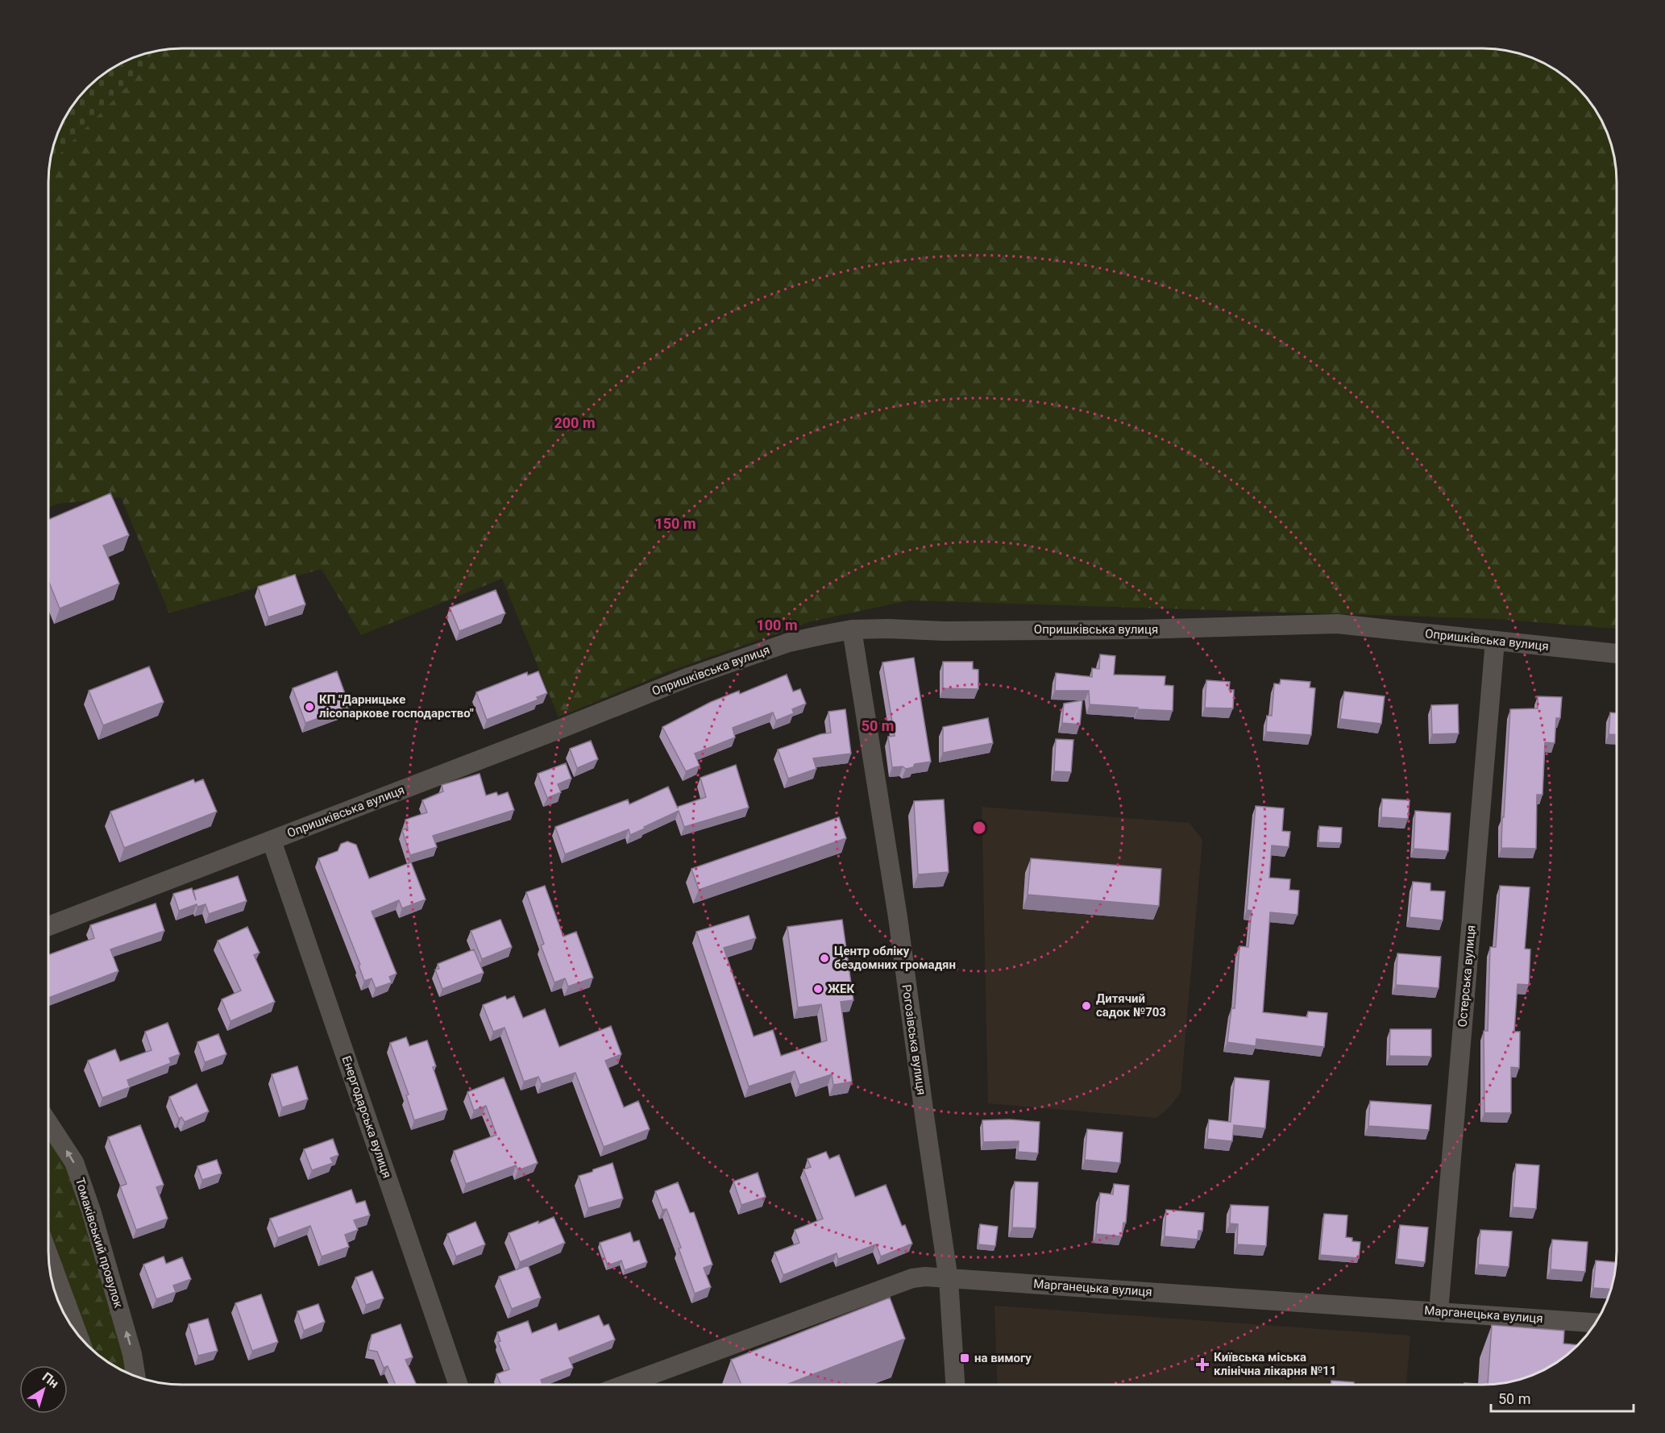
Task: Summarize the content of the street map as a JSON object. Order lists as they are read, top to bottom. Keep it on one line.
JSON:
{"streets":{"street":["Опришківська вулиця","Остерська вулиця","Рогозівська вулиця","Енергодарська вулиця","Томаківський провулок","Марганецька вулиця"]},"crossings":[["Опришківська вулиця","Остерська вулиця"],["Опришківська вулиця","Рогозівська вулиця"],["Опришківська вулиця","Енергодарська вулиця"],["Остерська вулиця","Марганецька вулиця"],["Рогозівська вулиця","Марганецька вулиця"]],"places":{"other":["КП \"Дарницьке лісопаркове господарство\"","Центр обліку бездомних громадян","ЖЕК","Дитячий садок №703"],"transit":["на вимогу"],"health":["Київська міська клінічна лікарня №11"]},"scale_bar":"50 m","north":"top right","rings":["200 m","150 m","100 m","50 m"]}
